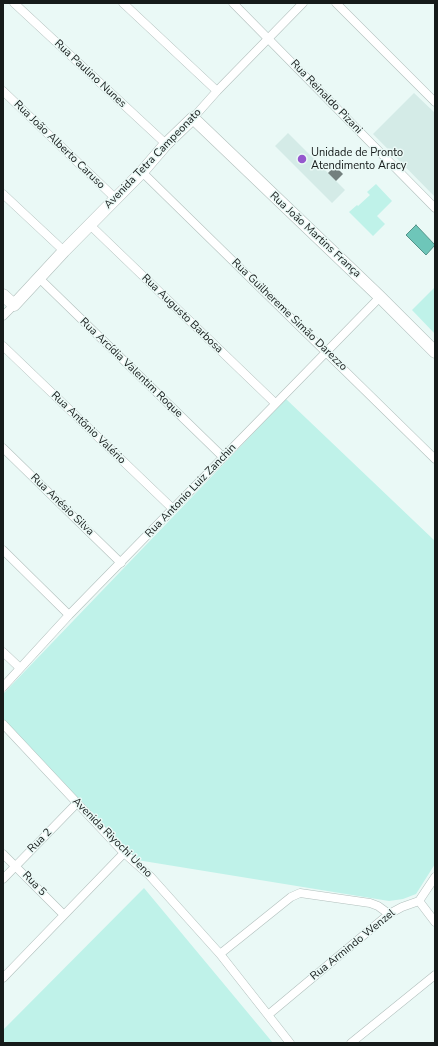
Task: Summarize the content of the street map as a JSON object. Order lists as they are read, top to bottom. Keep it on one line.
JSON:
{"streets":{"main road":["Avenida Tetra Campeonato","Rua João Martins França"],"street":["Rua Paulino Nunes","Rua Reinaldo Pizani","Rua João Alberto Caruso","Rua Augusto Barbosa","Rua Guilhereme Simão Darezzo","Rua Arcídia Valentim Roque","Rua Antõnio Valério","Rua Antonio Luiz Zanchin","Rua Anésio Silva","Avenida Riyochi Ueno","Rua 2","Rua 5","Rua Armindo Wenzel"]},"crossings":[["Rua Paulino Nunes","Avenida Tetra Campeonato"],["Rua Reinaldo Pizani","Avenida Tetra Campeonato"],["Rua João Alberto Caruso","Avenida Tetra Campeonato"],["Avenida Tetra Campeonato","Rua João Martins França"],["Avenida Tetra Campeonato","Rua Augusto Barbosa"],["Avenida Tetra Campeonato","Rua Guilhereme Simão Darezzo"],["Avenida Tetra Campeonato","Rua Arcídia Valentim Roque"],["Rua João Martins França","Rua Antonio Luiz Zanchin"],["Rua Augusto Barbosa","Rua Antonio Luiz Zanchin"],["Rua Guilhereme Simão Darezzo","Rua Antonio Luiz Zanchin"],["Rua Arcídia Valentim Roque","Rua Antonio Luiz Zanchin"],["Rua Antõnio Valério","Rua Antonio Luiz Zanchin"],["Rua Antonio Luiz Zanchin","Rua Anésio Silva"],["Avenida Riyochi Ueno","Rua 2"],["Avenida Riyochi Ueno","Rua Armindo Wenzel"],["Rua 2","Rua 5"]],"places":["Unidade de Pronto Atendimento Aracy"]}
